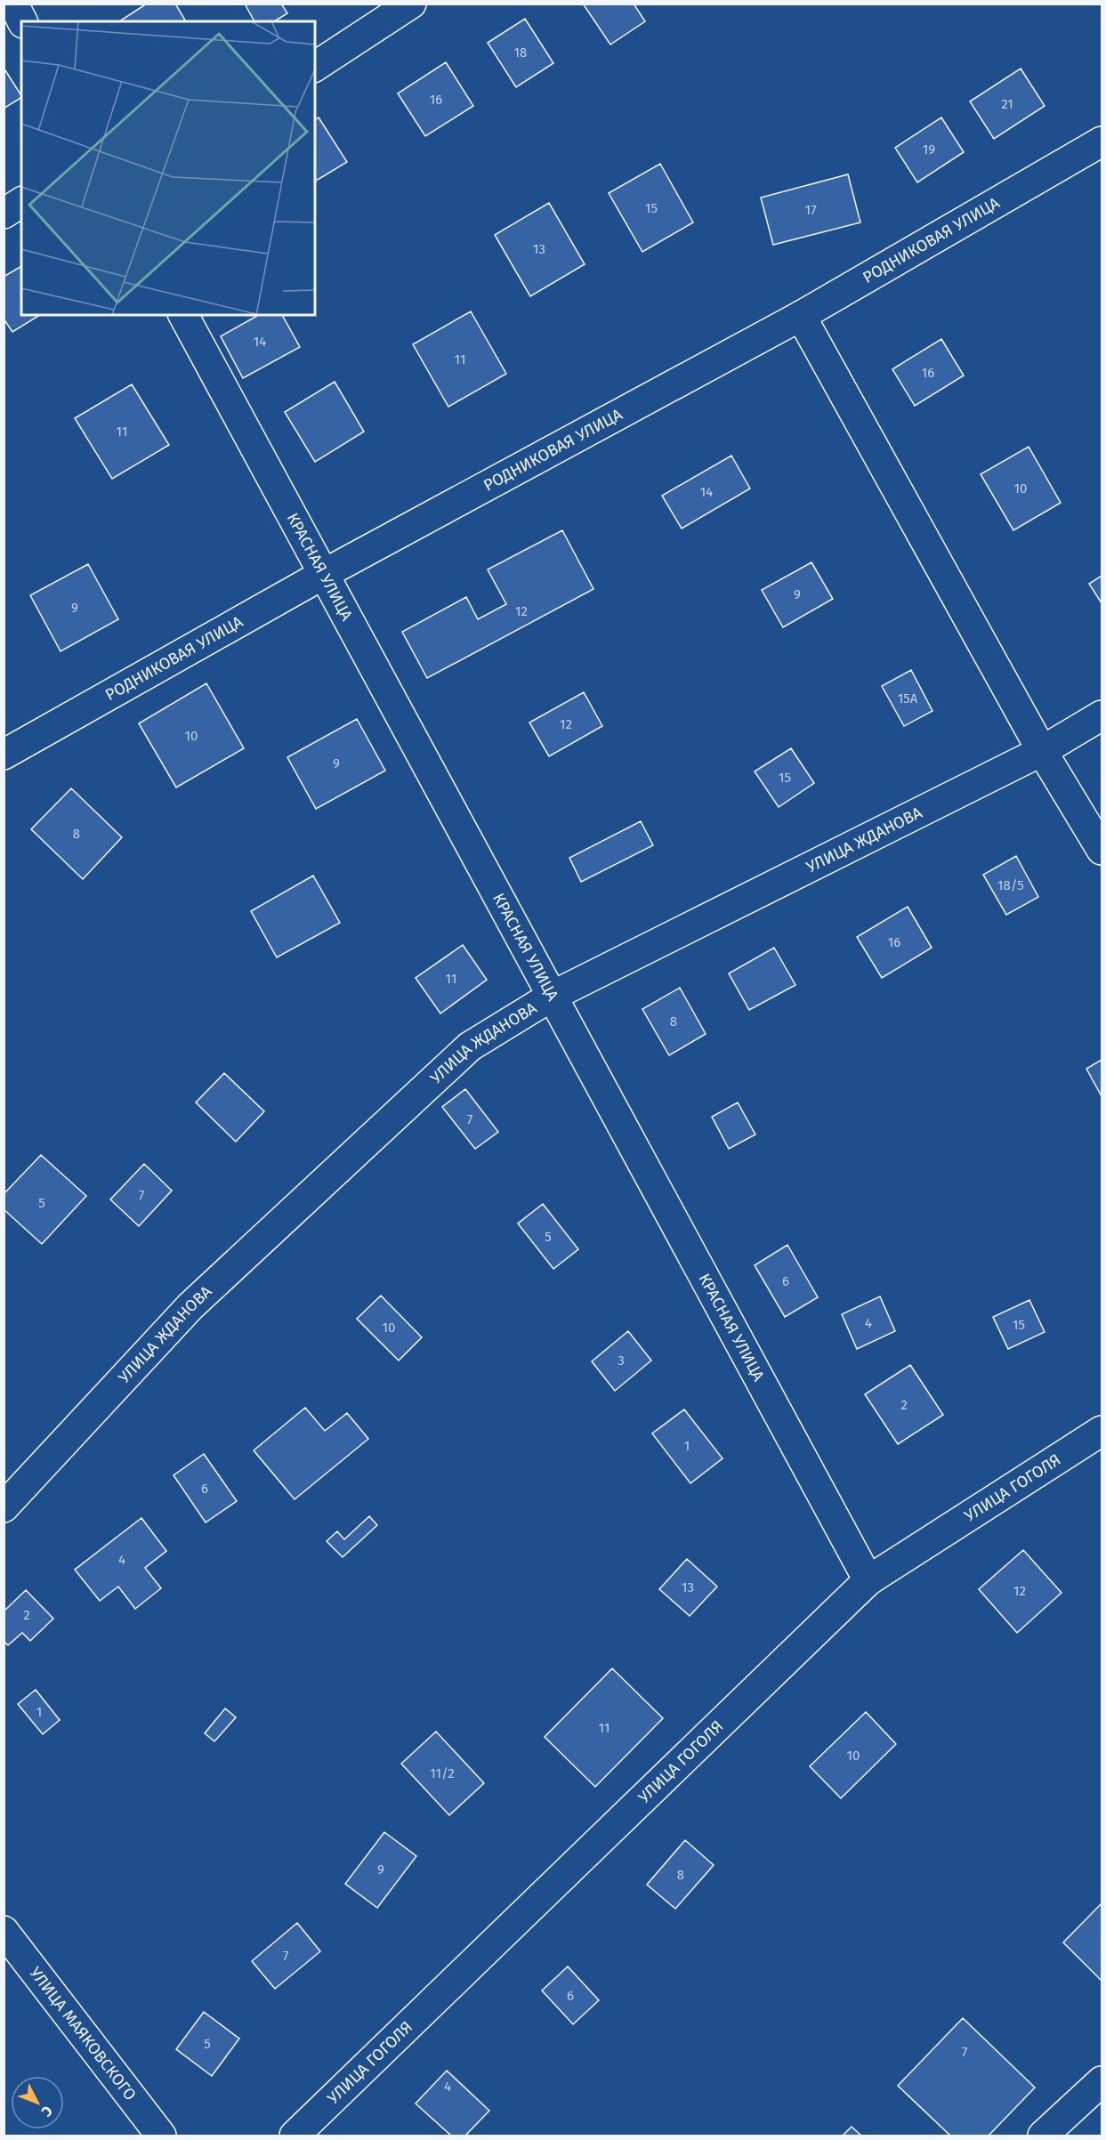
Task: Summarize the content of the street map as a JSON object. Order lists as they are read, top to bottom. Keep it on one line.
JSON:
{"streets":{"street":["РОДНИКОВАЯ УЛИЦА","КРАСНАЯ УЛИЦА","УЛИЦА ЖДАНОВА","УЛИЦА ГОГОЛЯ","УЛИЦА МАЯКОВСКОГО"]},"crossings":[["РОДНИКОВАЯ УЛИЦА","КРАСНАЯ УЛИЦА"],["КРАСНАЯ УЛИЦА","УЛИЦА ЖДАНОВА"],["КРАСНАЯ УЛИЦА","УЛИЦА ГОГОЛЯ"]],"house_numbers":["18","16","21","19","15","17","13","14","11","16","11","10","14","9","9","12","15А","12","10","9","15","8","18/5","16","11","8","7","7","5","5","6","4","15","10","3","2","1","6","4","13","12","2","1","11","10","11/2","9","8","7","6","5","7","4"],"north":"bottom right"}
